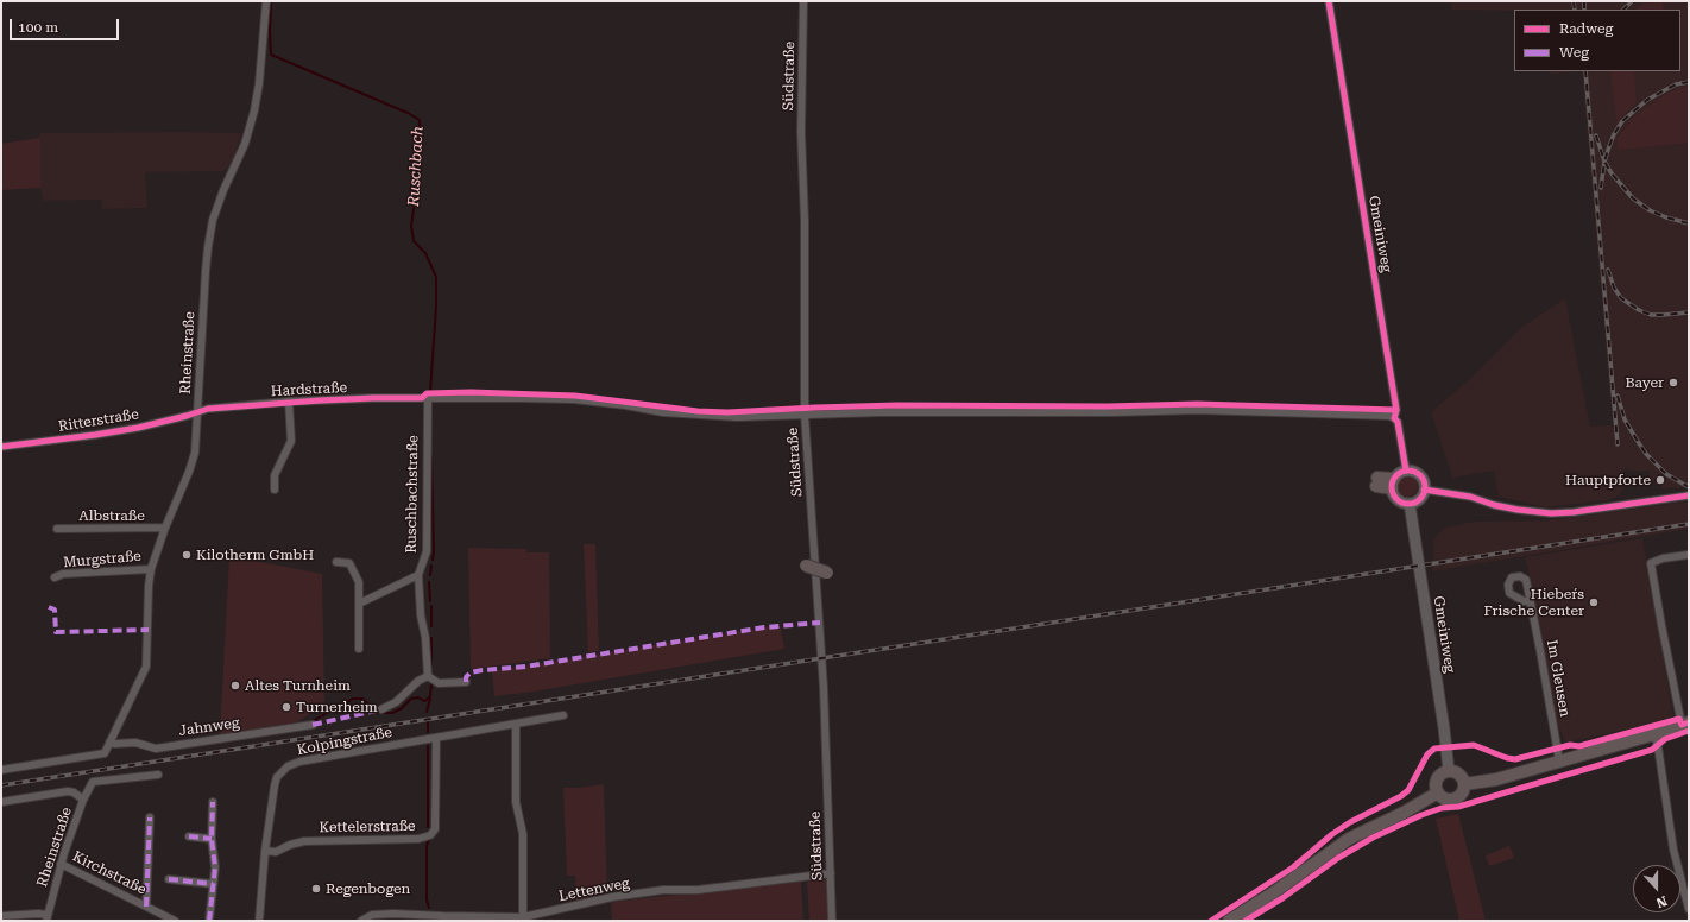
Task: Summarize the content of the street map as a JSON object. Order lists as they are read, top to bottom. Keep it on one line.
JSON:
{"streets":{"street":["Südstraße","Gmeiniweg","Rheinstraße","Hardstraße","Ritterstraße","Ruschbachstraße","Albstraße","Murgstraße","Im Gleusen","Jahnweg","Kolpingstraße","Kettelerstraße","Kirchstraße","Lettenweg"]},"crossings":[["Südstraße","Hardstraße"],["Südstraße","Lettenweg"],["Gmeiniweg","Hardstraße"],["Rheinstraße","Hardstraße"],["Rheinstraße","Ritterstraße"],["Rheinstraße","Albstraße"],["Rheinstraße","Murgstraße"],["Rheinstraße","Jahnweg"],["Rheinstraße","Kirchstraße"],["Hardstraße","Ritterstraße"],["Hardstraße","Ruschbachstraße"],["Kolpingstraße","Kettelerstraße"]],"water":["Ruschbach"],"places":["Bayer","Hauptpforte","Kilotherm GmbH","Hieber´s Frische Center","Altes Turnheim","Turnerheim","Regenbogen"],"legend":["Radweg","Weg"],"scale_bar":"100 m","north":"bottom"}
